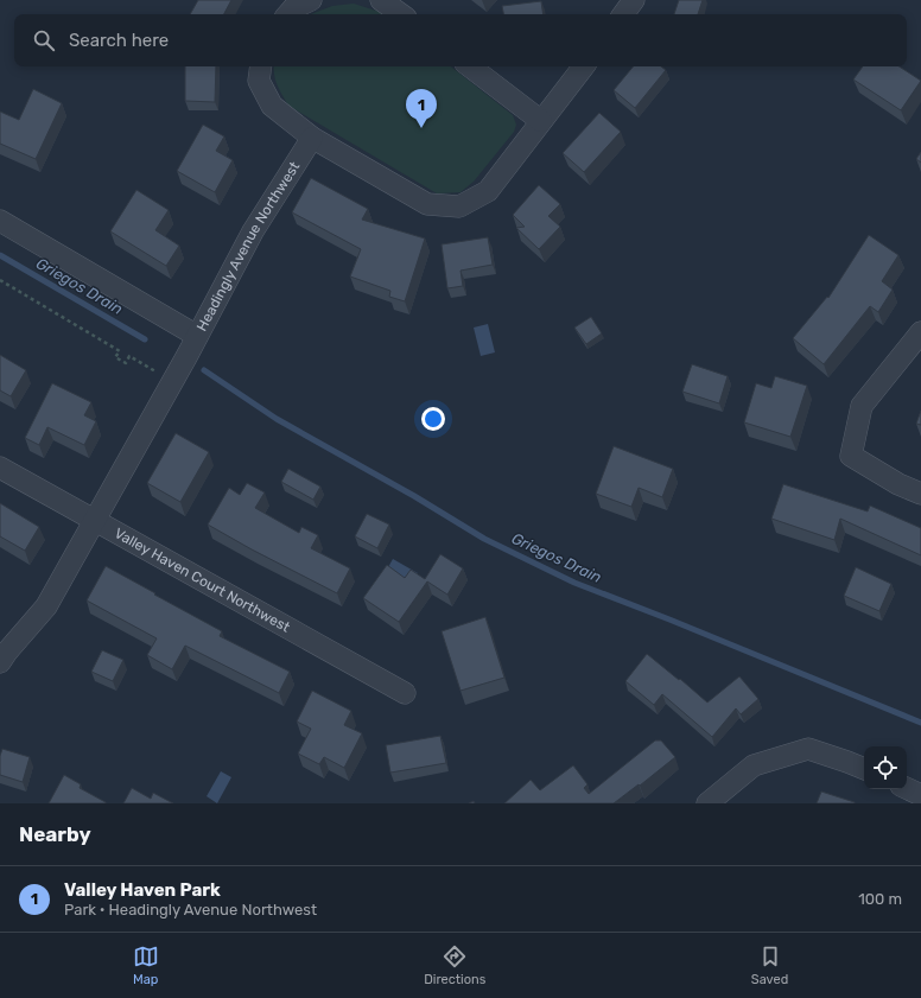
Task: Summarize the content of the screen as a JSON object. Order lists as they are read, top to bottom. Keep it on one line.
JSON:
{"streets":{"street":["Headingly Avenue Northwest","Valley Haven Court Northwest"]},"crossings":[["Headingly Avenue Northwest","Valley Haven Court Northwest"]],"water":["Griegos Drain"],"page":{"search":"Search here","pins":"1","heading":"Nearby","list":[{"mark":"1","name":"Valley Haven Park","note":"Park · Headingly Avenue Northwest","value":"100 m"}],"nav":["Map","Directions","Saved"]}}
